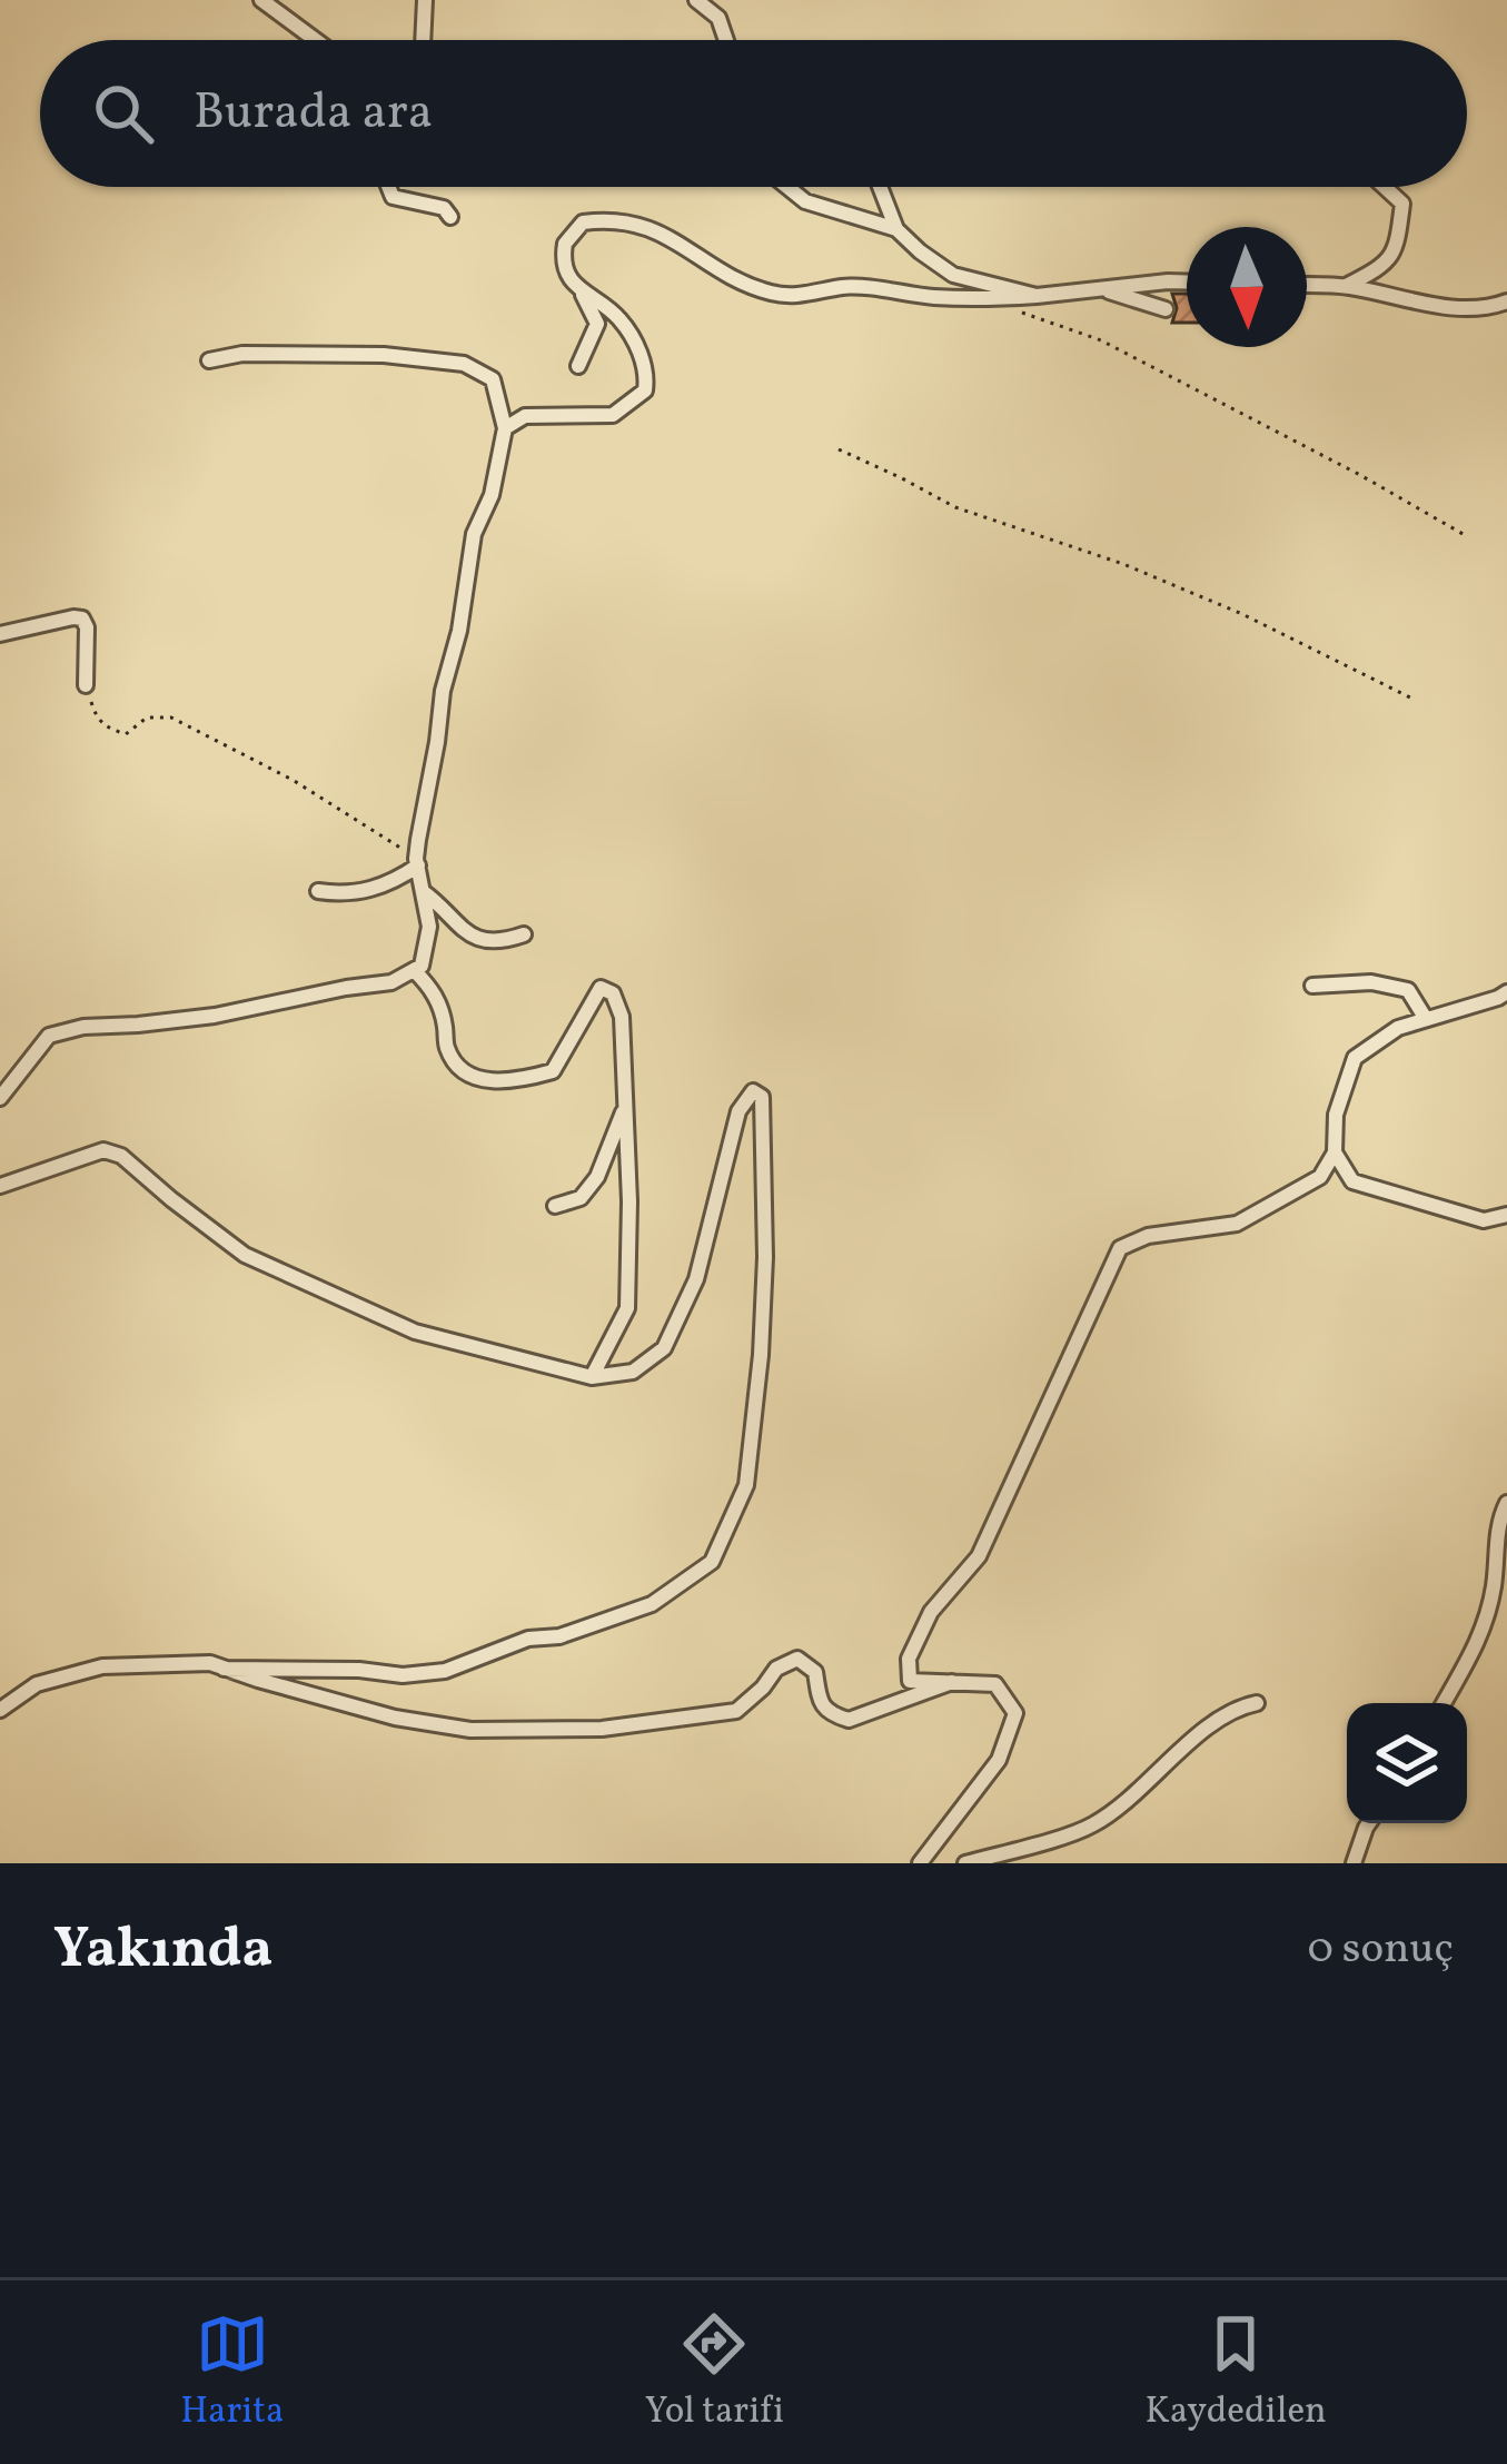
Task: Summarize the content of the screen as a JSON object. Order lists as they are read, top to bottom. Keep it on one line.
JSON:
{"north":"bottom","page":{"search":"Burada ara","heading":["Yakında","0 sonuç"],"nav":["Harita","Yol tarifi","Kaydedilen"]}}
